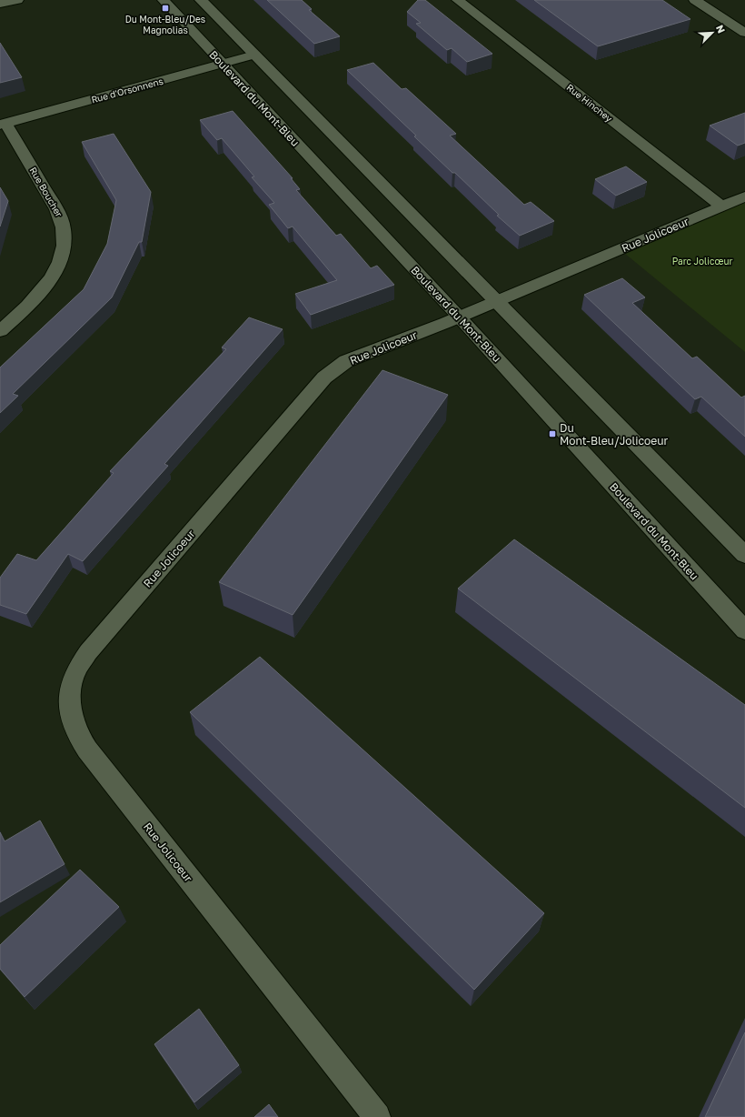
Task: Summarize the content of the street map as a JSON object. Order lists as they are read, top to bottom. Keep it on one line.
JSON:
{"streets":{"street":["Rue d'Orsonnens","Boulevard du Mont-Bleu","Rue Hinchey","Rue Boucher","Rue Jolicoeur"]},"crossings":[["Rue d'Orsonnens","Boulevard du Mont-Bleu"],["Rue d'Orsonnens","Rue Boucher"],["Boulevard du Mont-Bleu","Rue Jolicoeur"],["Rue Hinchey","Rue Jolicoeur"]],"parks":["Parc Jolicœur"],"places":{"transit":["Du Mont-Bleu/Des Magnolias","Du Mont-Bleu/Jolicoeur"]},"north":"top right"}
